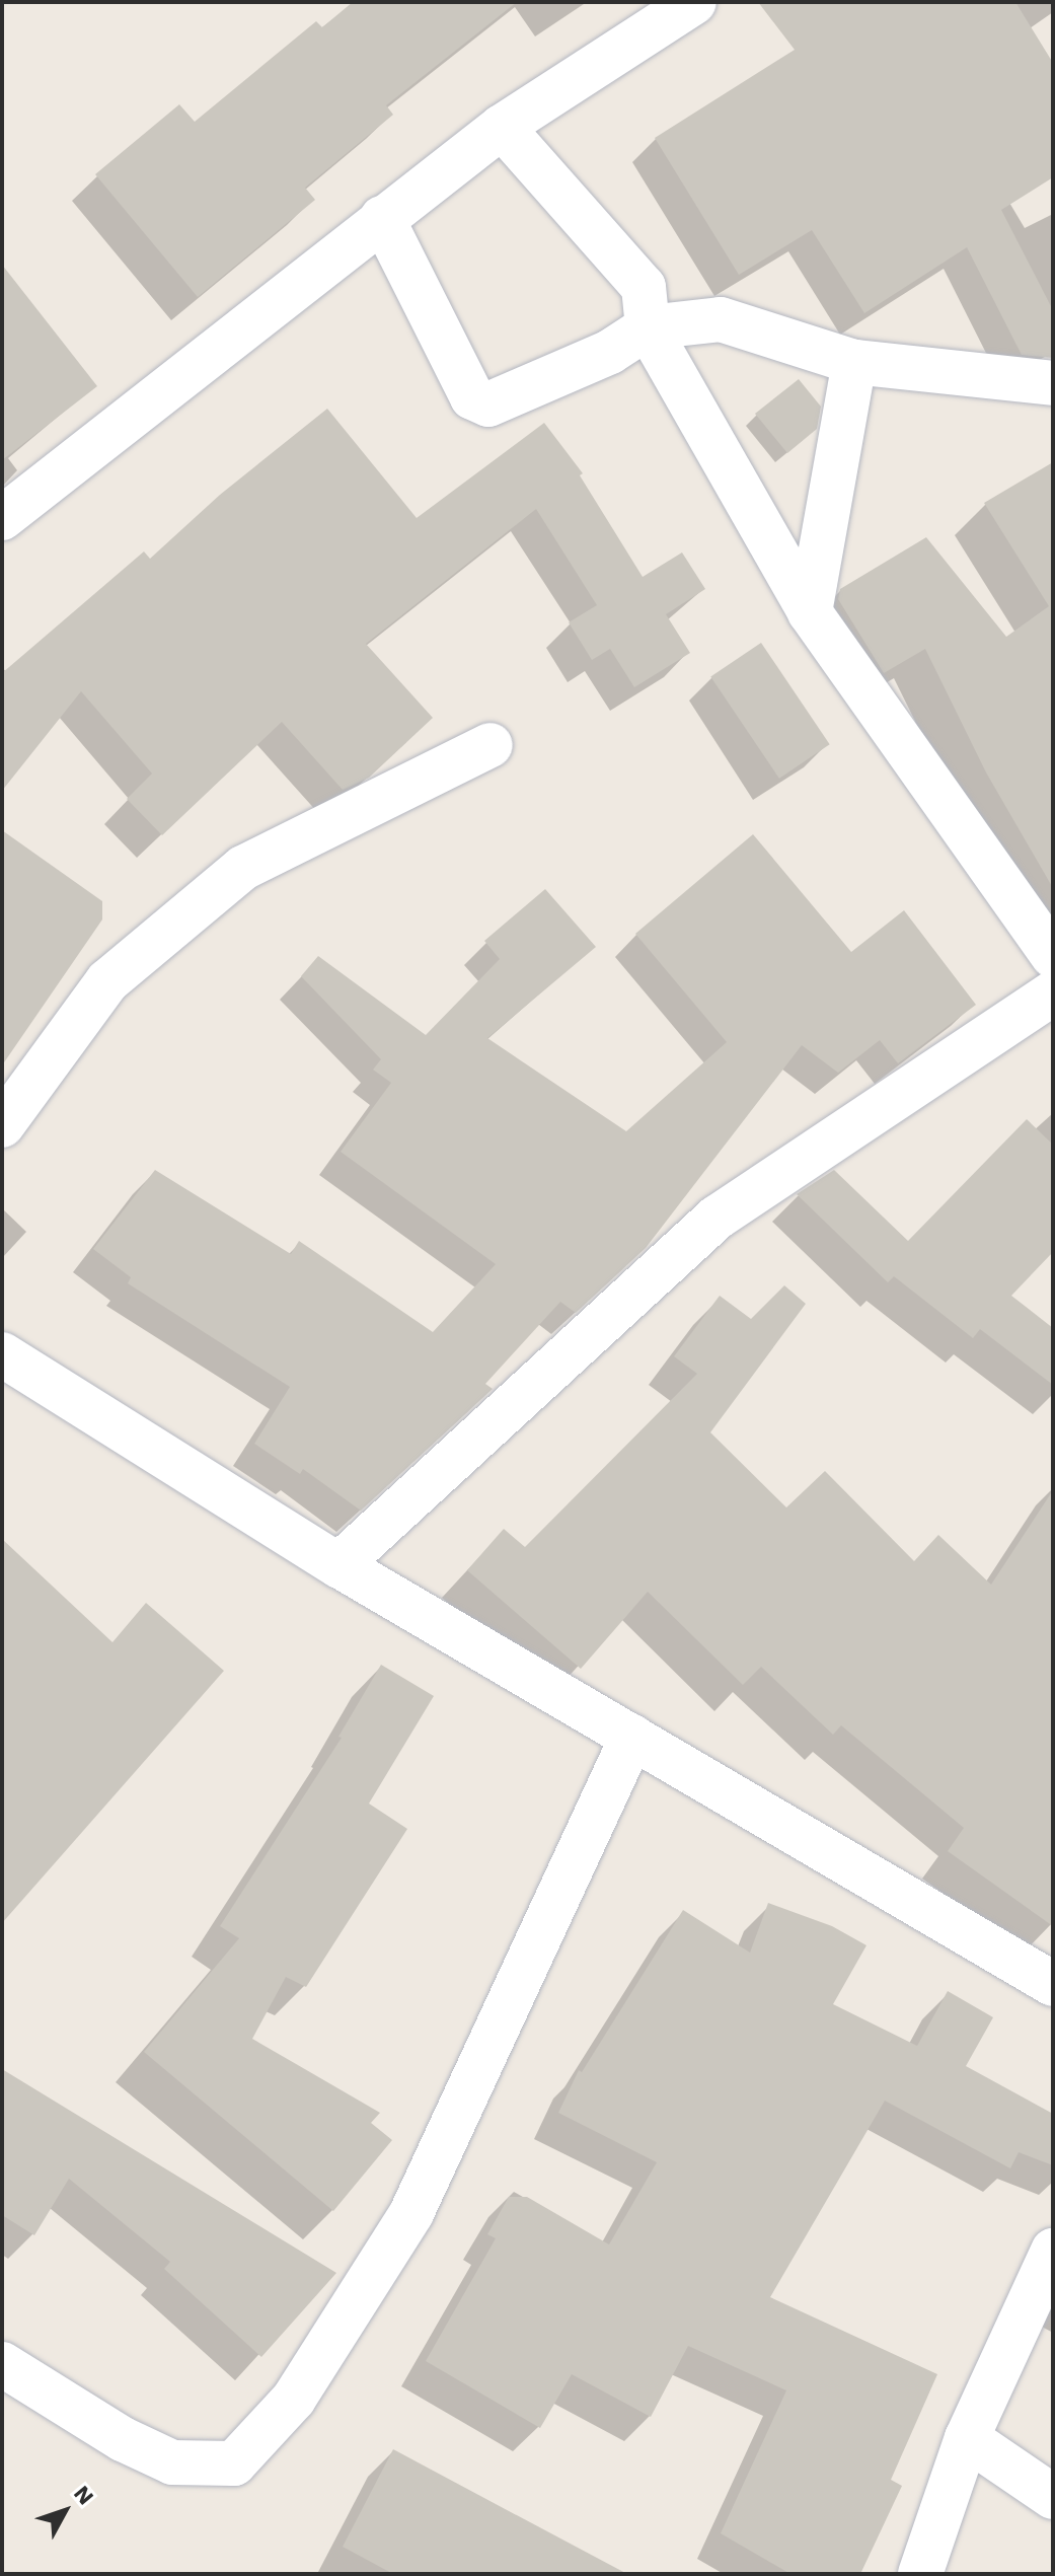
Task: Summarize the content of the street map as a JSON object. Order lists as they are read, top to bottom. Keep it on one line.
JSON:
{"north":"top right"}
